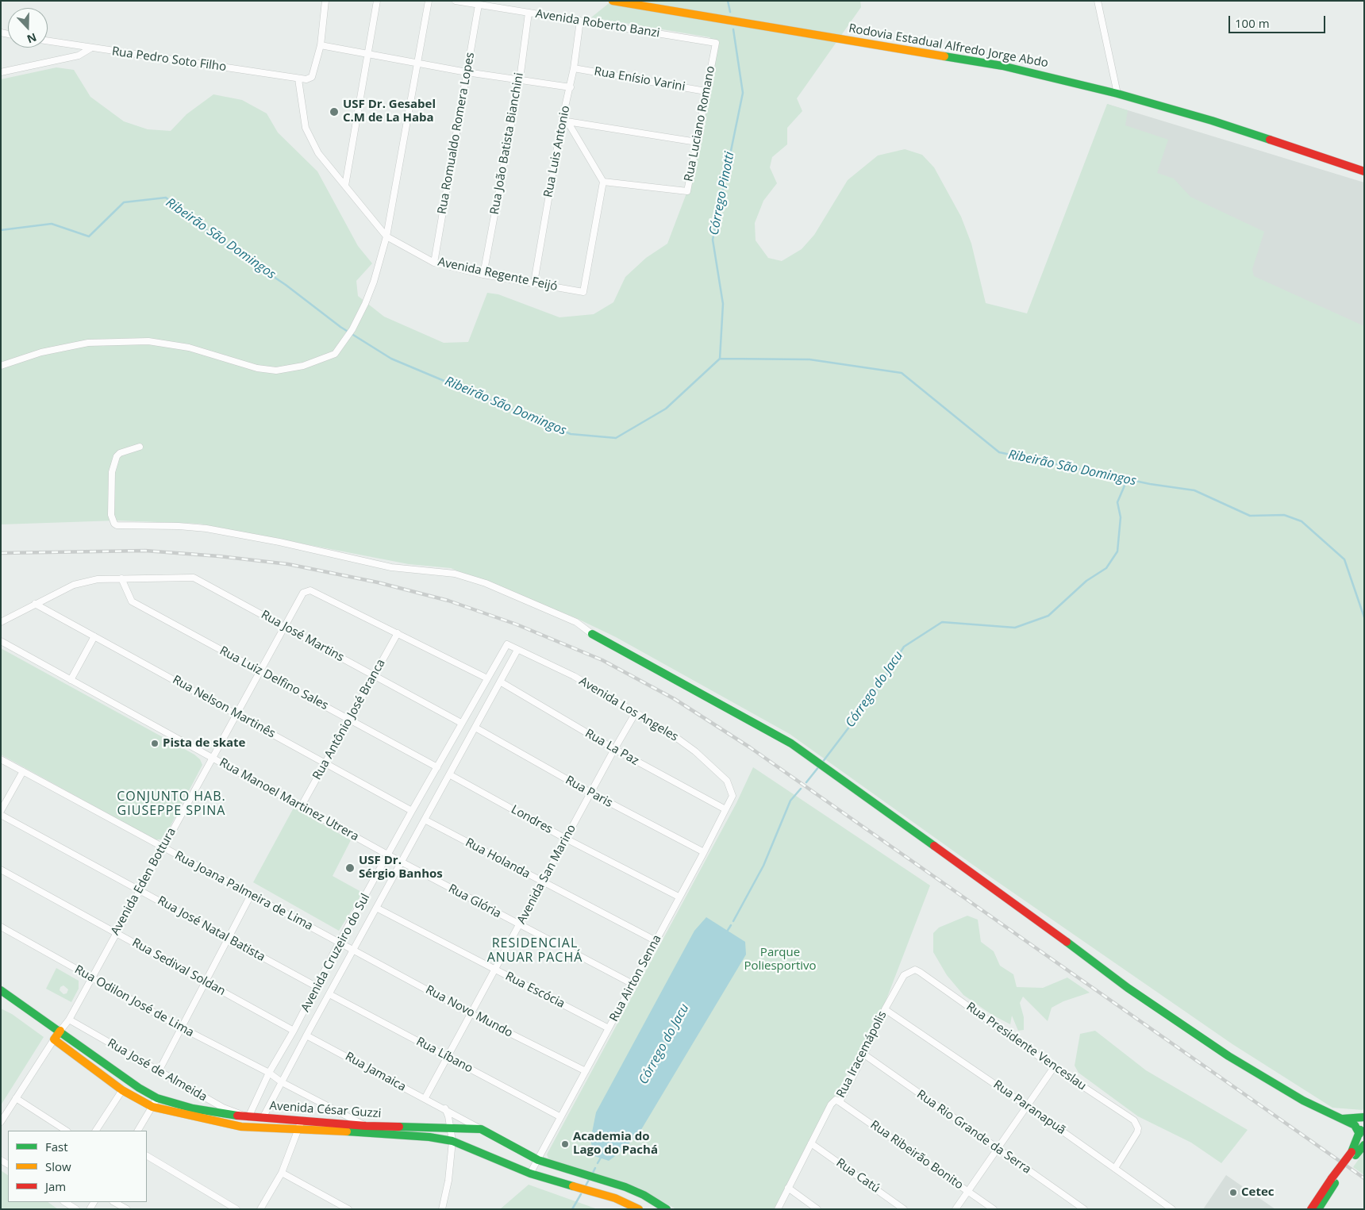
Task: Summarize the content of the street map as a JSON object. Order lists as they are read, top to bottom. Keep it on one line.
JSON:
{"streets":{"street":["Avenida Roberto Banzi","Rodovia Estadual Alfredo Jorge Abdo","Rua Pedro Soto Filho","Rua Enísio Varini","Rua Luciano Romano","Rua Romualdo Romera Lopes","Rua João Batista Bianchini","Rua Luis Antonio","Avenida Regente Feijó","Rua José Martins","Rua Luiz Delfino Sales","Rua Nelson Martinês","Avenida Los Angeles","Rua Antônio José Branca","Rua La Paz","Rua Paris","Rua Manoel Martinez Utrera","Londres","Rua Holanda","Avenida San Marino","Avenida Eden Bottura","Rua Joana Palmeira de Lima","Rua Glória","Rua José Natal Batista","Avenida Cruzeiro do Sul","Rua Sedival Soldan","Rua Airton Senna","Rua Escócia","Rua Odilon José de Lima","Rua Novo Mundo","Rua Presidente Venceslau","Rua Iracemápolis","Rua Líbano","Rua José de Almeida","Rua Jamaica","Rua Paranapuã","Avenida César Guzzi","Rua Rio Grande da Serra","Rua Ribeirão Bonito","Rua Catú"]},"crossings":[["Avenida Roberto Banzi","Rua Luciano Romano"],["Avenida Roberto Banzi","Rua Romualdo Romera Lopes"],["Avenida Roberto Banzi","Rua João Batista Bianchini"],["Avenida Roberto Banzi","Rua Luis Antonio"],["Rua Pedro Soto Filho","Avenida Regente Feijó"],["Rua Enísio Varini","Rua Luciano Romano"],["Rua Enísio Varini","Rua Luis Antonio"],["Rua Luciano Romano","Avenida Regente Feijó"],["Rua Romualdo Romera Lopes","Avenida Regente Feijó"],["Rua João Batista Bianchini","Avenida Regente Feijó"],["Rua Luis Antonio","Avenida Regente Feijó"],["Rua José Martins","Rua Luiz Delfino Sales"],["Rua José Martins","Rua Nelson Martinês"],["Rua José Martins","Rua Antônio José Branca"],["Rua José Martins","Avenida Eden Bottura"],["Rua José Martins","Avenida Cruzeiro do Sul"],["Rua Luiz Delfino Sales","Rua Antônio José Branca"],["Rua Luiz Delfino Sales","Avenida Eden Bottura"],["Rua Luiz Delfino Sales","Avenida Cruzeiro do Sul"],["Rua Nelson Martinês","Rua Antônio José Branca"],["Rua Nelson Martinês","Avenida Eden Bottura"],["Rua Nelson Martinês","Avenida Cruzeiro do Sul"],["Avenida Los Angeles","Avenida San Marino"],["Avenida Los Angeles","Avenida Cruzeiro do Sul"],["Avenida Los Angeles","Rua Airton Senna"],["Rua Antônio José Branca","Rua Manoel Martinez Utrera"],["Rua Antônio José Branca","Avenida Eden Bottura"],["Rua La Paz","Avenida San Marino"],["Rua La Paz","Avenida Cruzeiro do Sul"],["Rua La Paz","Rua Airton Senna"],["Rua Paris","Avenida San Marino"],["Rua Paris","Avenida Cruzeiro do Sul"],["Rua Paris","Rua Airton Senna"],["Rua Manoel Martinez Utrera","Avenida Eden Bottura"],["Rua Manoel Martinez Utrera","Rua Glória"],["Rua Manoel Martinez Utrera","Avenida Cruzeiro do Sul"],["Londres","Avenida San Marino"],["Londres","Avenida Cruzeiro do Sul"],["Londres","Rua Airton Senna"],["Rua Holanda","Avenida San Marino"],["Rua Holanda","Avenida Cruzeiro do Sul"],["Rua Holanda","Rua Airton Senna"],["Avenida San Marino","Rua Glória"],["Avenida San Marino","Rua Escócia"],["Avenida San Marino","Rua Novo Mundo"],["Avenida San Marino","Rua Líbano"],["Avenida San Marino","Rua Jamaica"],["Avenida Eden Bottura","Rua Joana Palmeira de Lima"],["Avenida Eden Bottura","Rua José Natal Batista"],["Avenida Eden Bottura","Rua Sedival Soldan"],["Avenida Eden Bottura","Rua Odilon José de Lima"],["Avenida Eden Bottura","Rua José de Almeida"],["Avenida Eden Bottura","Avenida César Guzzi"],["Rua Joana Palmeira de Lima","Avenida Cruzeiro do Sul"],["Rua Joana Palmeira de Lima","Rua Novo Mundo"],["Rua Glória","Avenida Cruzeiro do Sul"],["Rua Glória","Rua Airton Senna"],["Rua José Natal Batista","Avenida Cruzeiro do Sul"],["Avenida Cruzeiro do Sul","Rua Sedival Soldan"],["Avenida Cruzeiro do Sul","Rua Escócia"],["Avenida Cruzeiro do Sul","Rua Odilon José de Lima"],["Avenida Cruzeiro do Sul","Rua Novo Mundo"],["Avenida Cruzeiro do Sul","Rua Líbano"],["Avenida Cruzeiro do Sul","Rua José de Almeida"],["Avenida Cruzeiro do Sul","Rua Jamaica"],["Avenida Cruzeiro do Sul","Avenida César Guzzi"],["Rua Airton Senna","Rua Escócia"],["Rua Airton Senna","Rua Novo Mundo"],["Rua Airton Senna","Rua Líbano"],["Rua Airton Senna","Avenida César Guzzi"],["Rua Odilon José de Lima","Avenida César Guzzi"],["Rua Presidente Venceslau","Rua Iracemápolis"],["Rua Presidente Venceslau","Rua Paranapuã"],["Rua Iracemápolis","Rua Paranapuã"],["Rua Iracemápolis","Rua Rio Grande da Serra"],["Rua Iracemápolis","Rua Ribeirão Bonito"],["Rua Iracemápolis","Rua Catú"],["Rua José de Almeida","Avenida César Guzzi"],["Rua Jamaica","Avenida César Guzzi"]],"districts":["CONJUNTO HAB. GIUSEPPE SPINA","RESIDENCIAL ANUAR PACHÁ"],"water":["Córrego Pinotti","Ribeirão São Domingos","Córrego do Jacu"],"parks":["Parque Poliesportivo"],"places":["USF Dr. Gesabel C.M de La Haba","Pista de skate","USF Dr. Sérgio Banhos","Academia do Lago do Pachá","Cetec"],"legend":["Fast","Slow","Jam"],"scale_bar":"100 m","north":"bottom"}
